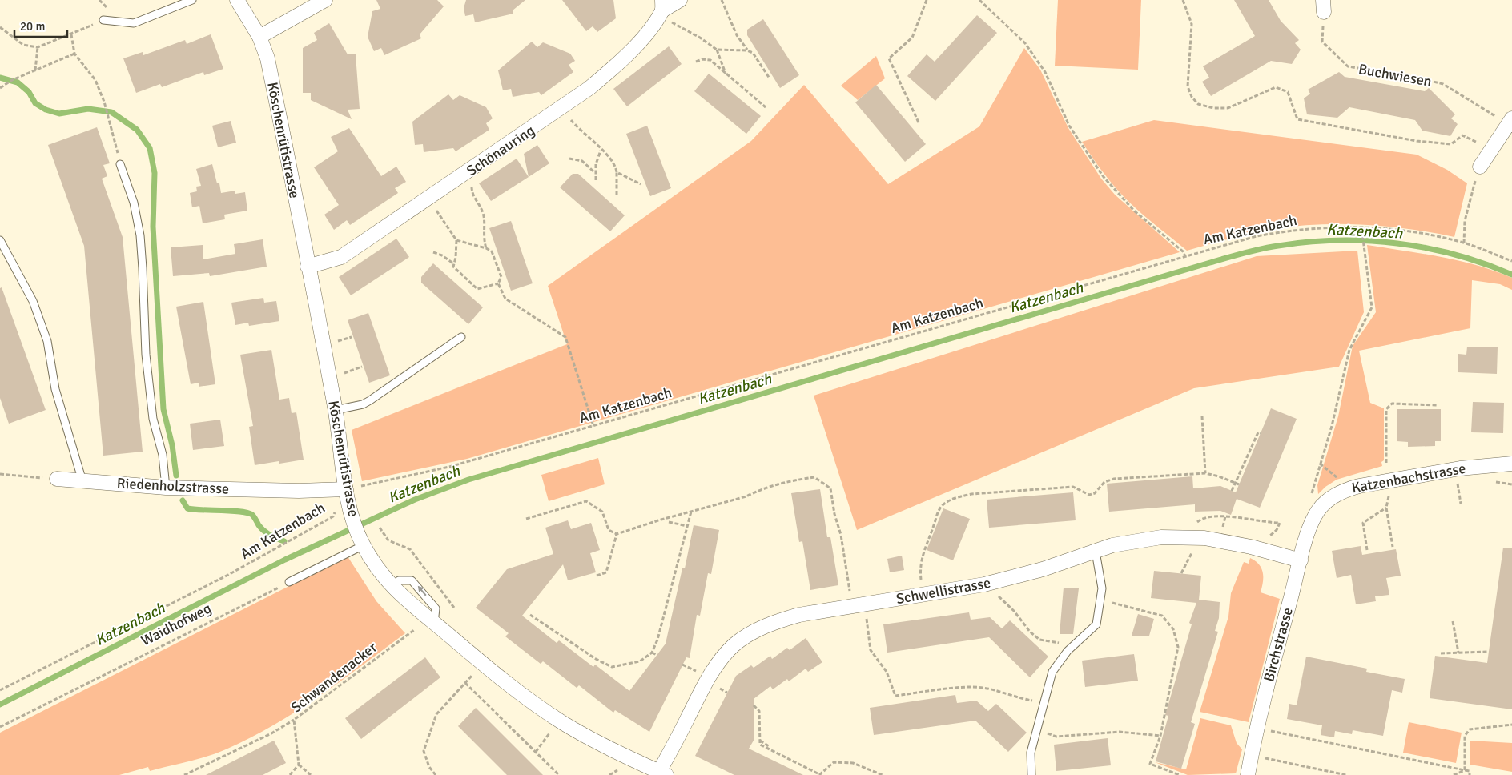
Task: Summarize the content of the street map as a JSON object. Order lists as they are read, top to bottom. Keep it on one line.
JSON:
{"streets":{"street":["Köschenrütistrasse","Schönauring","Katzenbachstrasse","Riedenholzstrasse","Schwellistrasse","Birchstrasse"],"path":["Buchwiesen","Am Katzenbach","Waidhofweg","Schwandenacker"]},"crossings":[["Köschenrütistrasse","Schönauring"],["Köschenrütistrasse","Am Katzenbach"],["Köschenrütistrasse","Riedenholzstrasse"],["Köschenrütistrasse","Schwellistrasse"],["Am Katzenbach","Riedenholzstrasse"],["Katzenbachstrasse","Birchstrasse"],["Schwellistrasse","Birchstrasse"]],"water":["Katzenbach"],"scale_bar":"20 m"}
